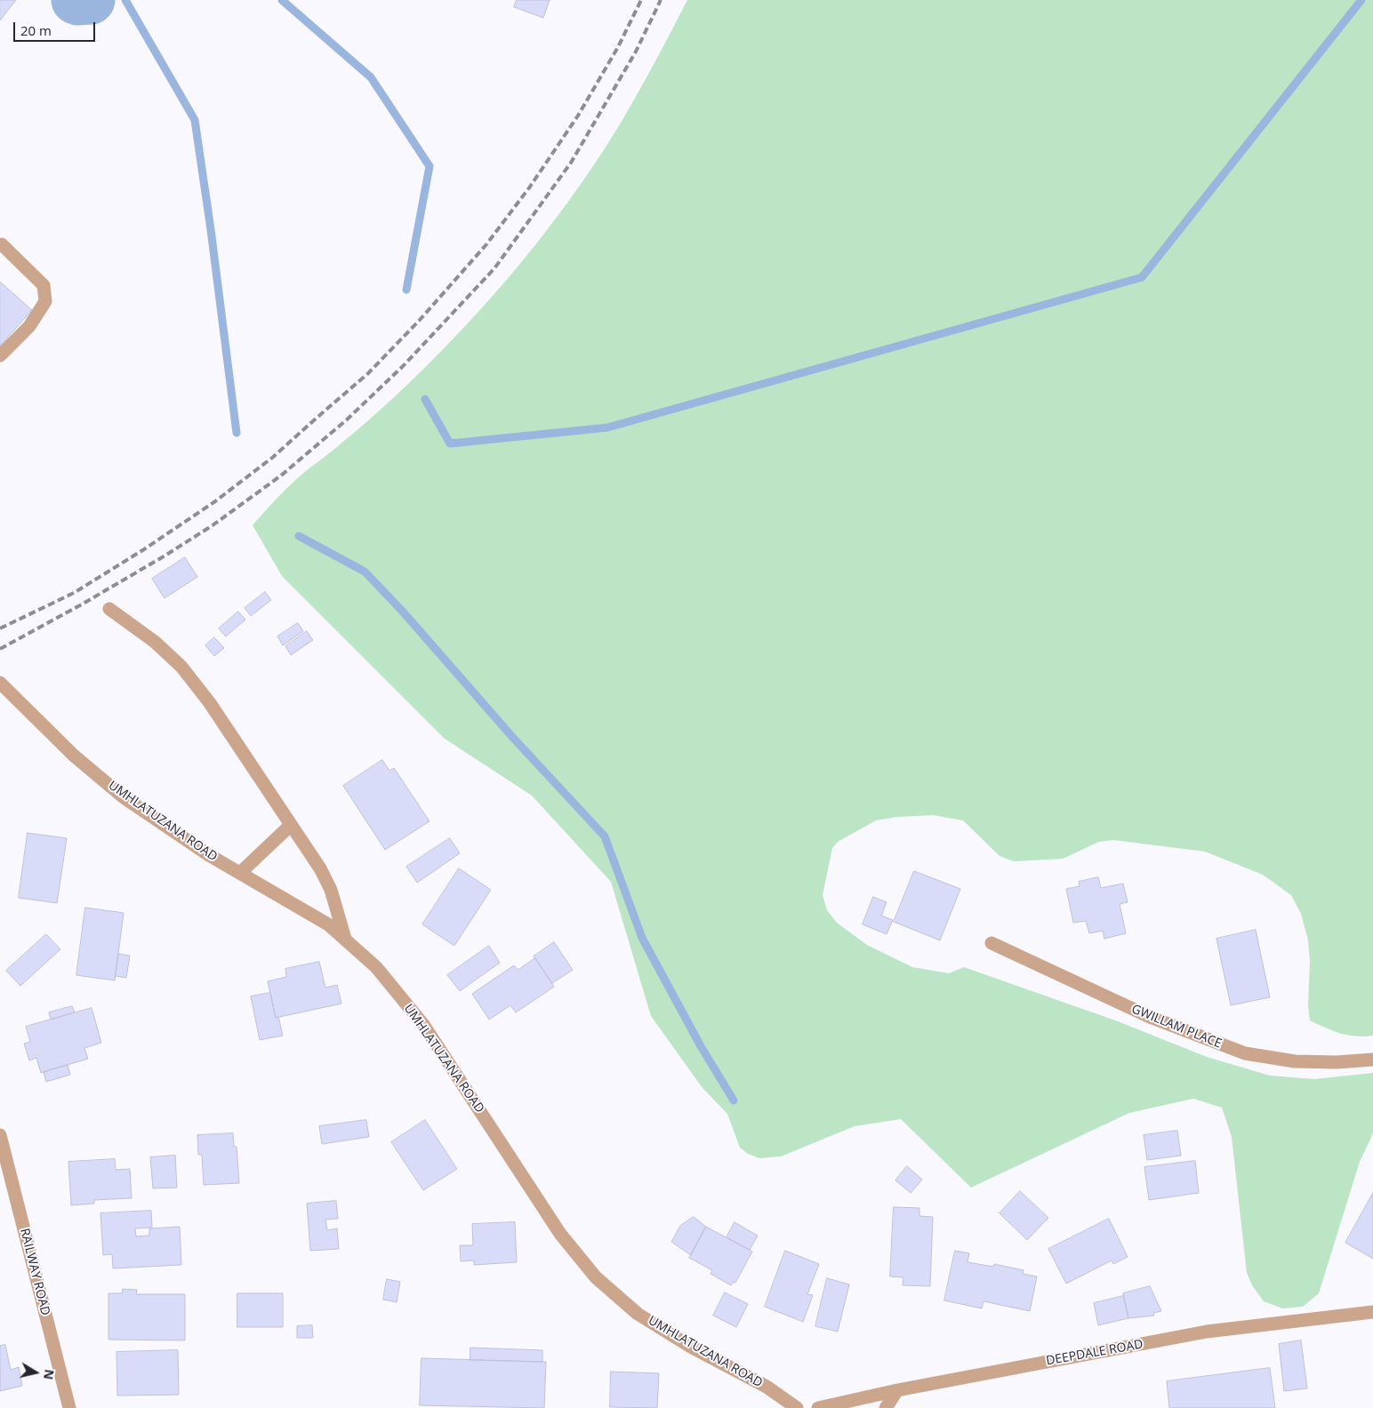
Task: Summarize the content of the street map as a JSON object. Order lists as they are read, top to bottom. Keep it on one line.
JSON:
{"streets":{"street":["UMHLATUZANA ROAD","GWILLAM PLACE","RAILWAY ROAD","DEEPDALE ROAD"]},"scale_bar":"20 m","north":"right"}
